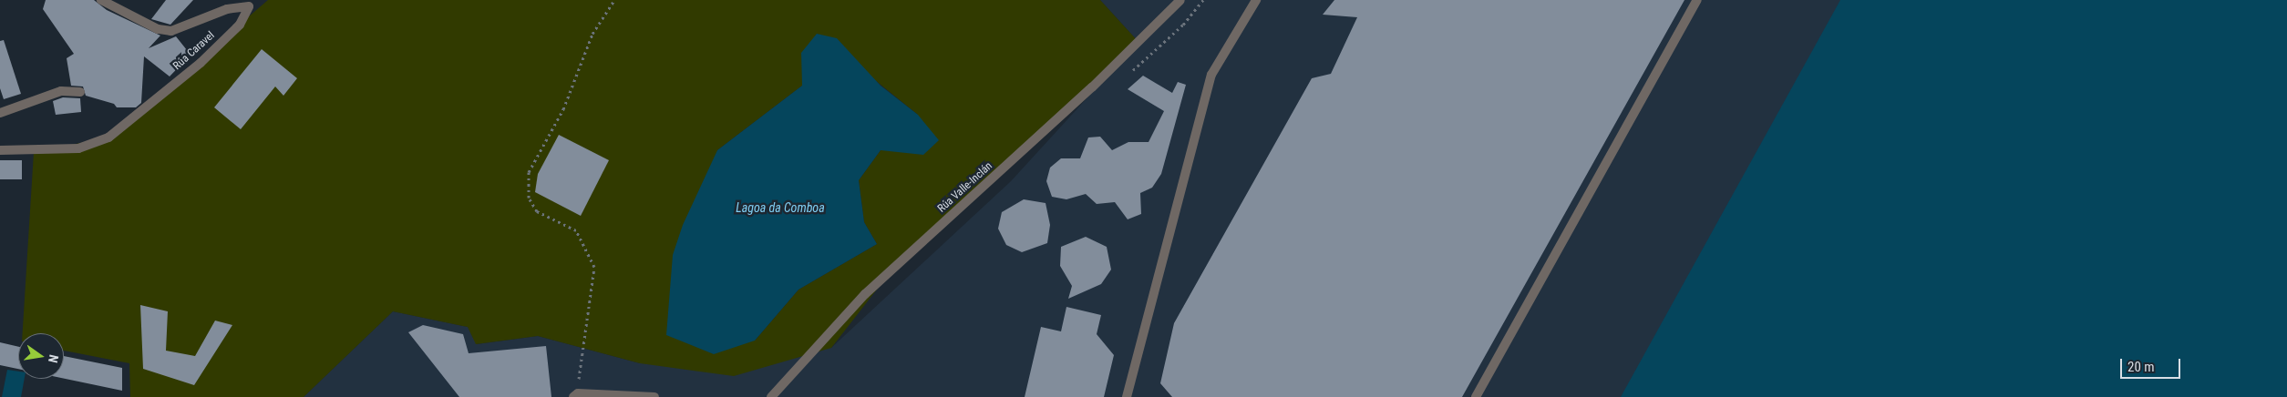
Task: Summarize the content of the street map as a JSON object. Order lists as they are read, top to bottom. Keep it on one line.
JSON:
{"streets":{"street":["Rúa Caravel","Rúa Valle-Inclán"]},"water":["Lagoa da Comboa"],"scale_bar":"20 m","north":"right"}
